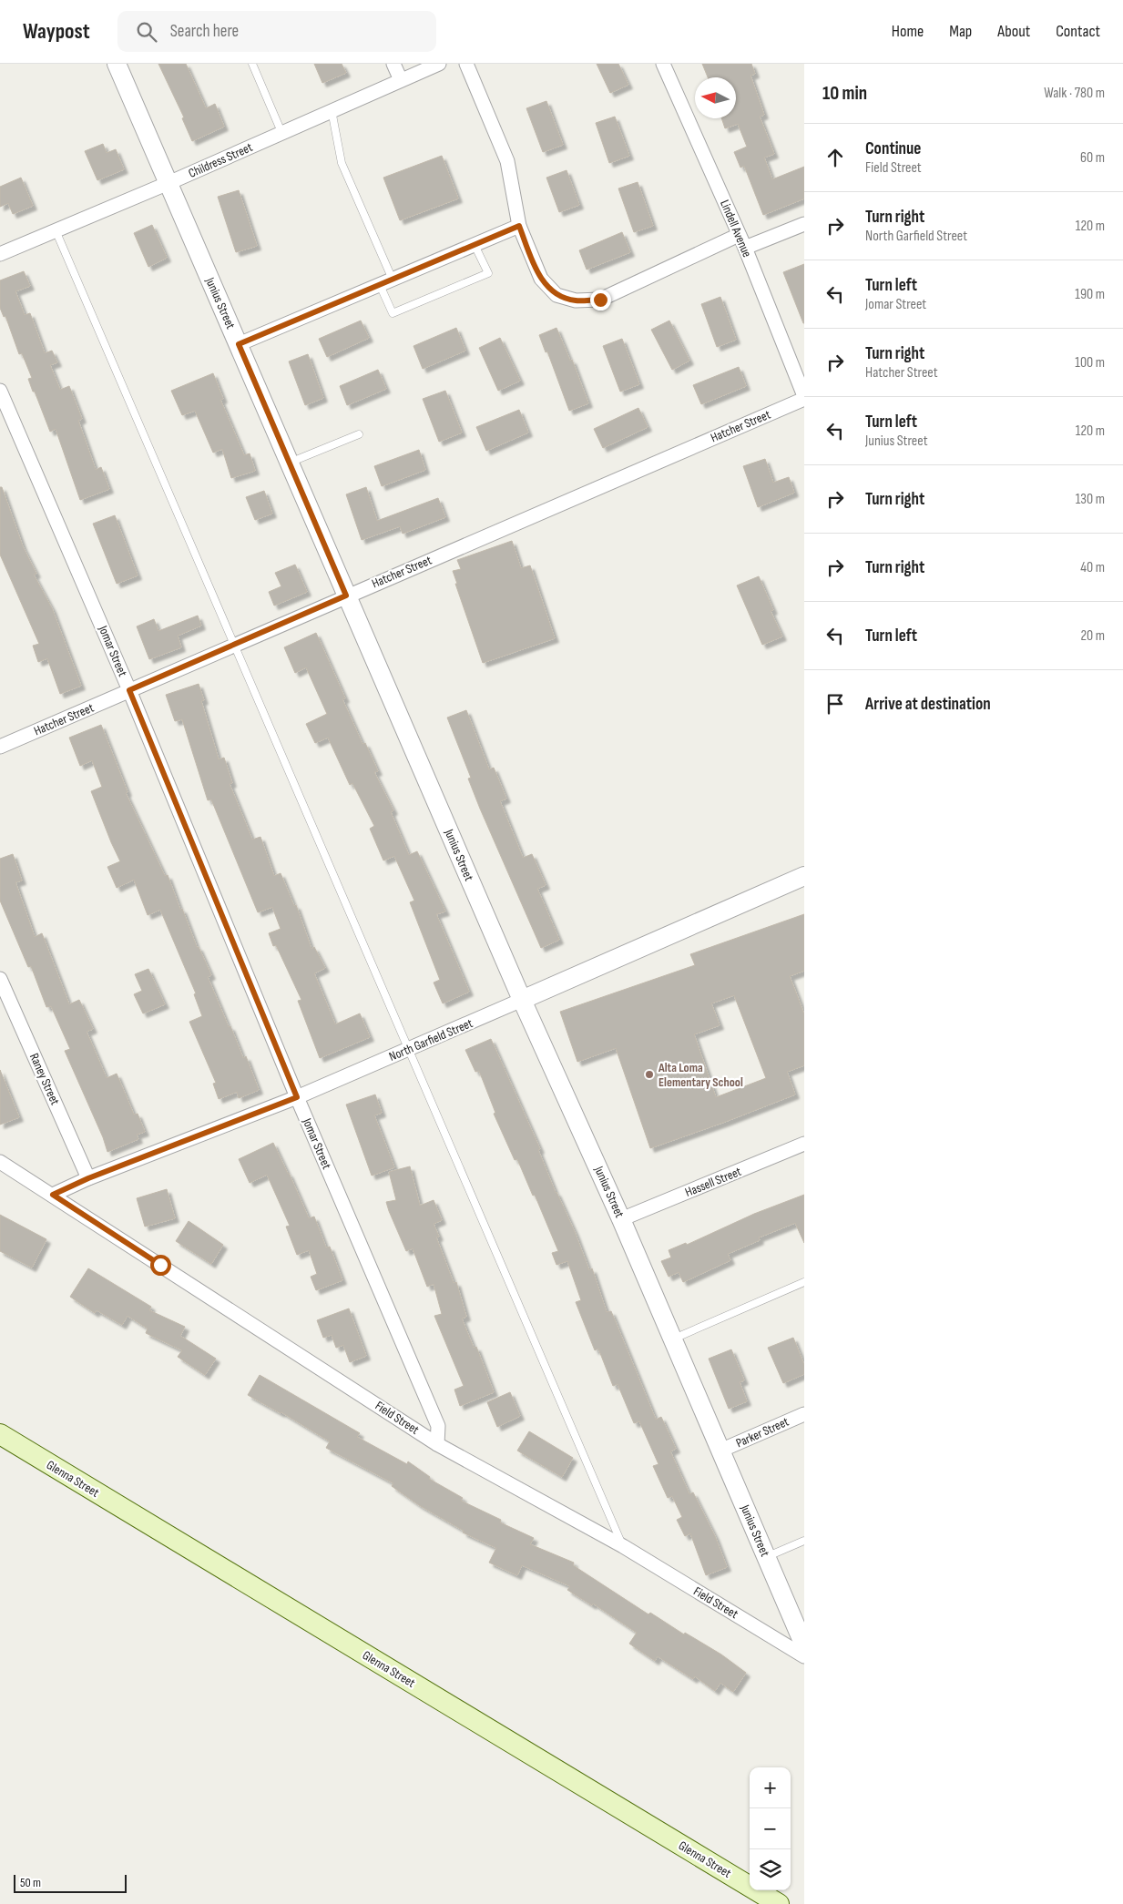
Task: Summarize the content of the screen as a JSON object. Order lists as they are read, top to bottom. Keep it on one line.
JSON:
{"streets":{"main road":["Glenna Street"],"street":["Childress Street","Lindell Avenue","Junius Street","Hatcher Street","Jomar Street","North Garfield Street","Raney Street","Hassell Street","Field Street","Parker Street"]},"crossings":[["Childress Street","Junius Street"],["Lindell Avenue","Hatcher Street"],["Junius Street","Hatcher Street"],["Junius Street","North Garfield Street"],["Junius Street","Hassell Street"],["Junius Street","Parker Street"],["Hatcher Street","Jomar Street"],["Jomar Street","North Garfield Street"],["Jomar Street","Field Street"],["North Garfield Street","Raney Street"],["North Garfield Street","Field Street"]],"places":["Alta Loma Elementary School"],"scale_bar":"50 m","north":"left","page":{"header":"Waypost","search":"Search here","nav":["Home","Map","About","Contact"],"heading":["10 min","Walk · 780 m"],"list":[["Continue","Field Street","60 m"],["Turn right","North Garfield Street","120 m"],["Turn left","Jomar Street","190 m"],["Turn right","Hatcher Street","100 m"],["Turn left","Junius Street","120 m"],["Turn right","130 m"],["Turn right","40 m"],["Turn left","20 m"],"Arrive at destination"],"map_buttons":["+","−"],"scale":"50 m"}}
